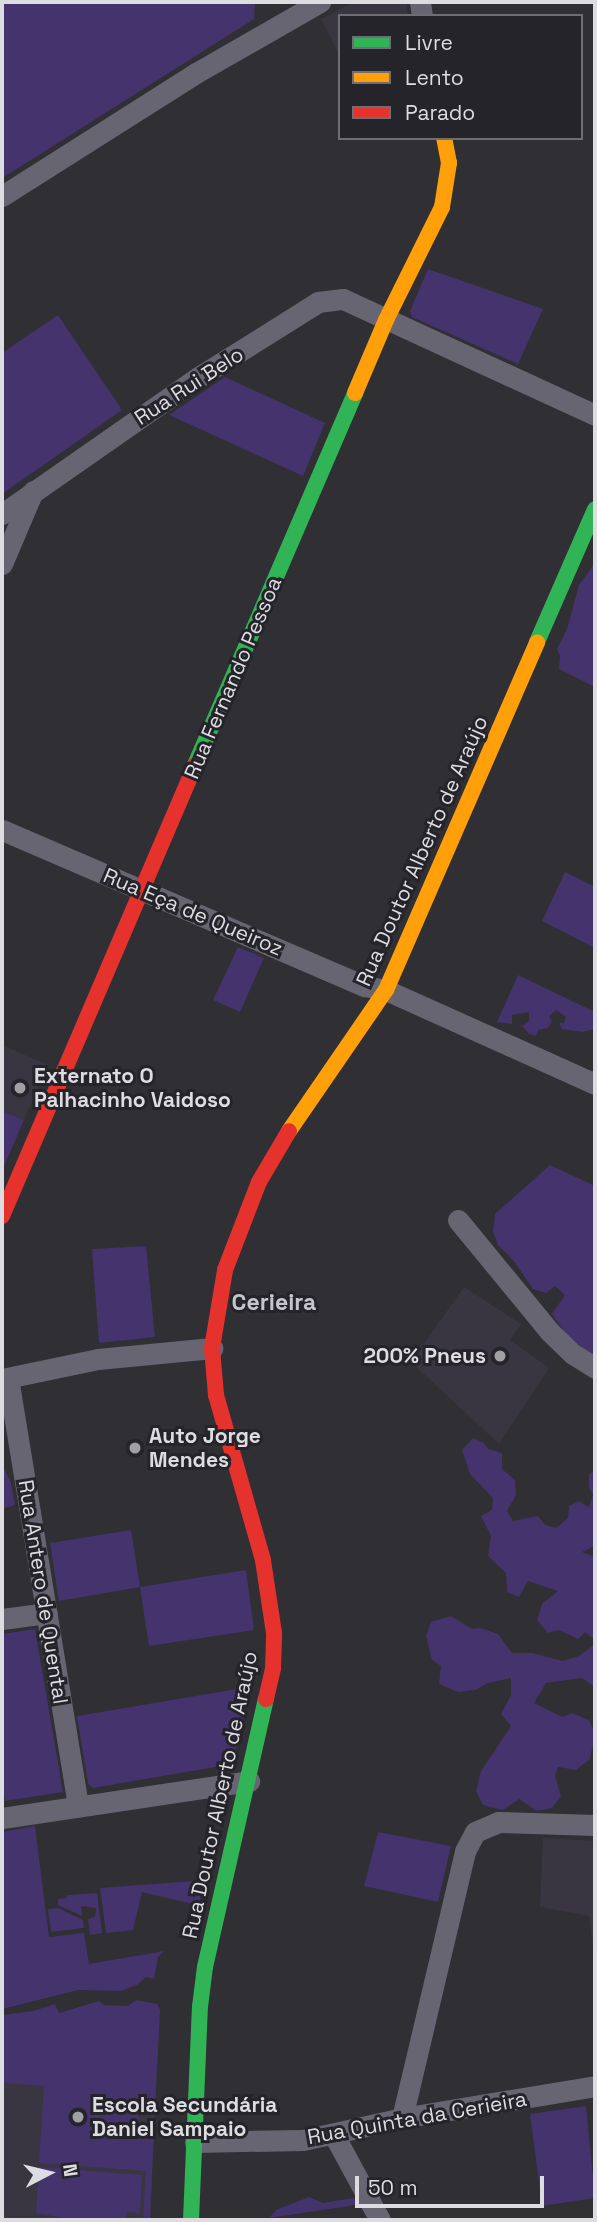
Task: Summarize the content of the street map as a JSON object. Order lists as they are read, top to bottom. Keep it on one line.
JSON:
{"streets":{"main road":["Rua Fernando Pessoa","Rua Doutor Alberto de Araújo"],"street":["Rua Rui Belo","Rua Eça de Queiroz","Rua Antero de Quental","Rua Quinta da Cerieira"]},"crossings":[["Rua Rui Belo","Rua Fernando Pessoa"],["Rua Fernando Pessoa","Rua Eça de Queiroz"],["Rua Doutor Alberto de Araújo","Rua Eça de Queiroz"],["Rua Doutor Alberto de Araújo","Rua Quinta da Cerieira"]],"districts":["Cerieira"],"places":["Externato O Palhacinho Vaidoso","200% Pneus","Auto Jorge Mendes","Escola Secundária Daniel Sampaio"],"legend":["Livre","Lento","Parado"],"scale_bar":"50 m","north":"right"}
